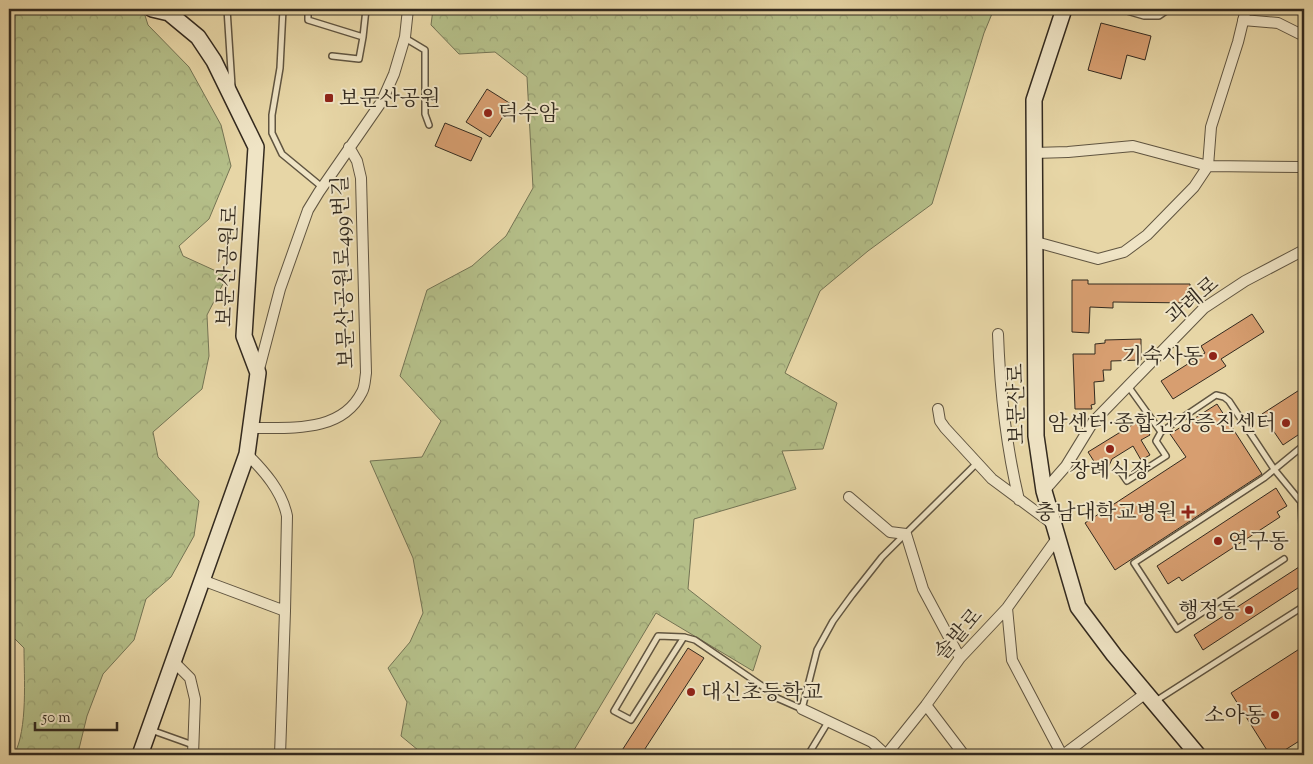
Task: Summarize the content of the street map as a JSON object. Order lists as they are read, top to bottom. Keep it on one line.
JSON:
{"streets":{"main road":["보문산공원로","보문산로"],"street":["보문산공원로499번길","과례로","솔밭로"]},"crossings":[["보문산공원로","보문산공원로499번길"],["과례로","보문산로"],["보문산로","솔밭로"]],"places":{"transit":["보문산공원"],"other":["덕수암","기숙사동","암센터·종합건강증진센터","장례식장","연구동","행정동","대신초등학교","소아동"],"health":["충남대학교병원"]},"scale_bar":"50 m"}
